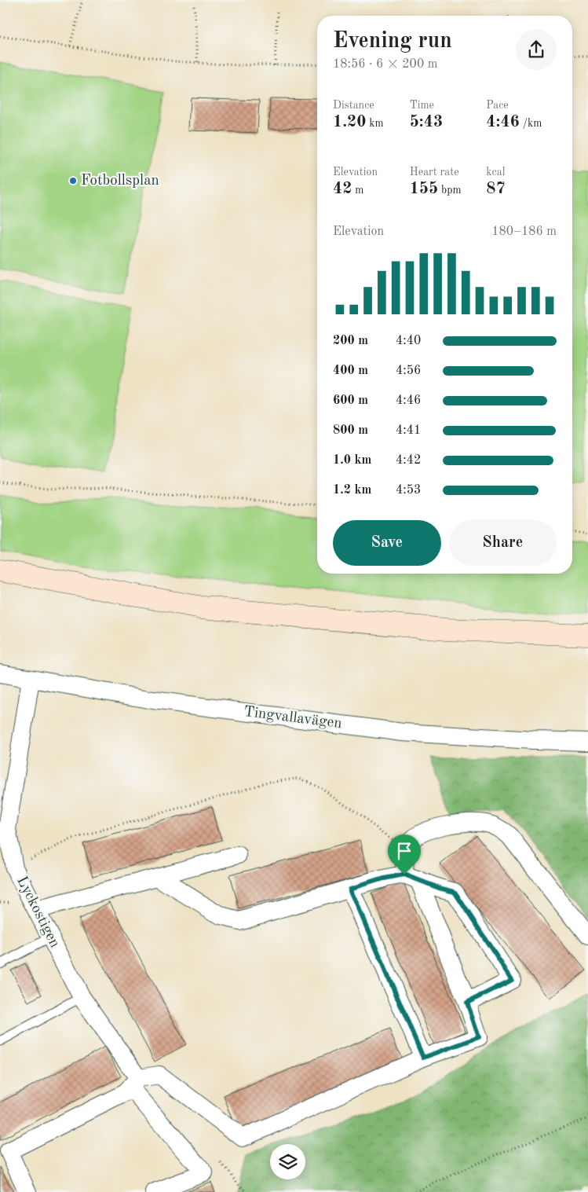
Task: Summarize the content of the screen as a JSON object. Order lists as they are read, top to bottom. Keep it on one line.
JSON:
{"streets":{"street":["Tingvallavägen","Lyckostigen"]},"crossings":[["Tingvallavägen","Lyckostigen"]],"places":["Fotbollsplan"],"page":{"heading":["Evening run","18:56 · 6 × 200 m"],"stats":[["Distance","1.20 km"],["Time","5:43"],["Pace","4:46 /km"],["Elevation","42 m"],["Heart rate","155 bpm"],["kcal","87"]],"chart":["Elevation","180–186 m"],"list":[{"name":"200 m","note":"4:40"},{"name":"400 m","note":"4:56"},{"name":"600 m","note":"4:46"},{"name":"800 m","note":"4:41"},{"name":"1.0 km","note":"4:42"},{"name":"1.2 km","note":"4:53"}],"buttons":["Save","Share"]}}
